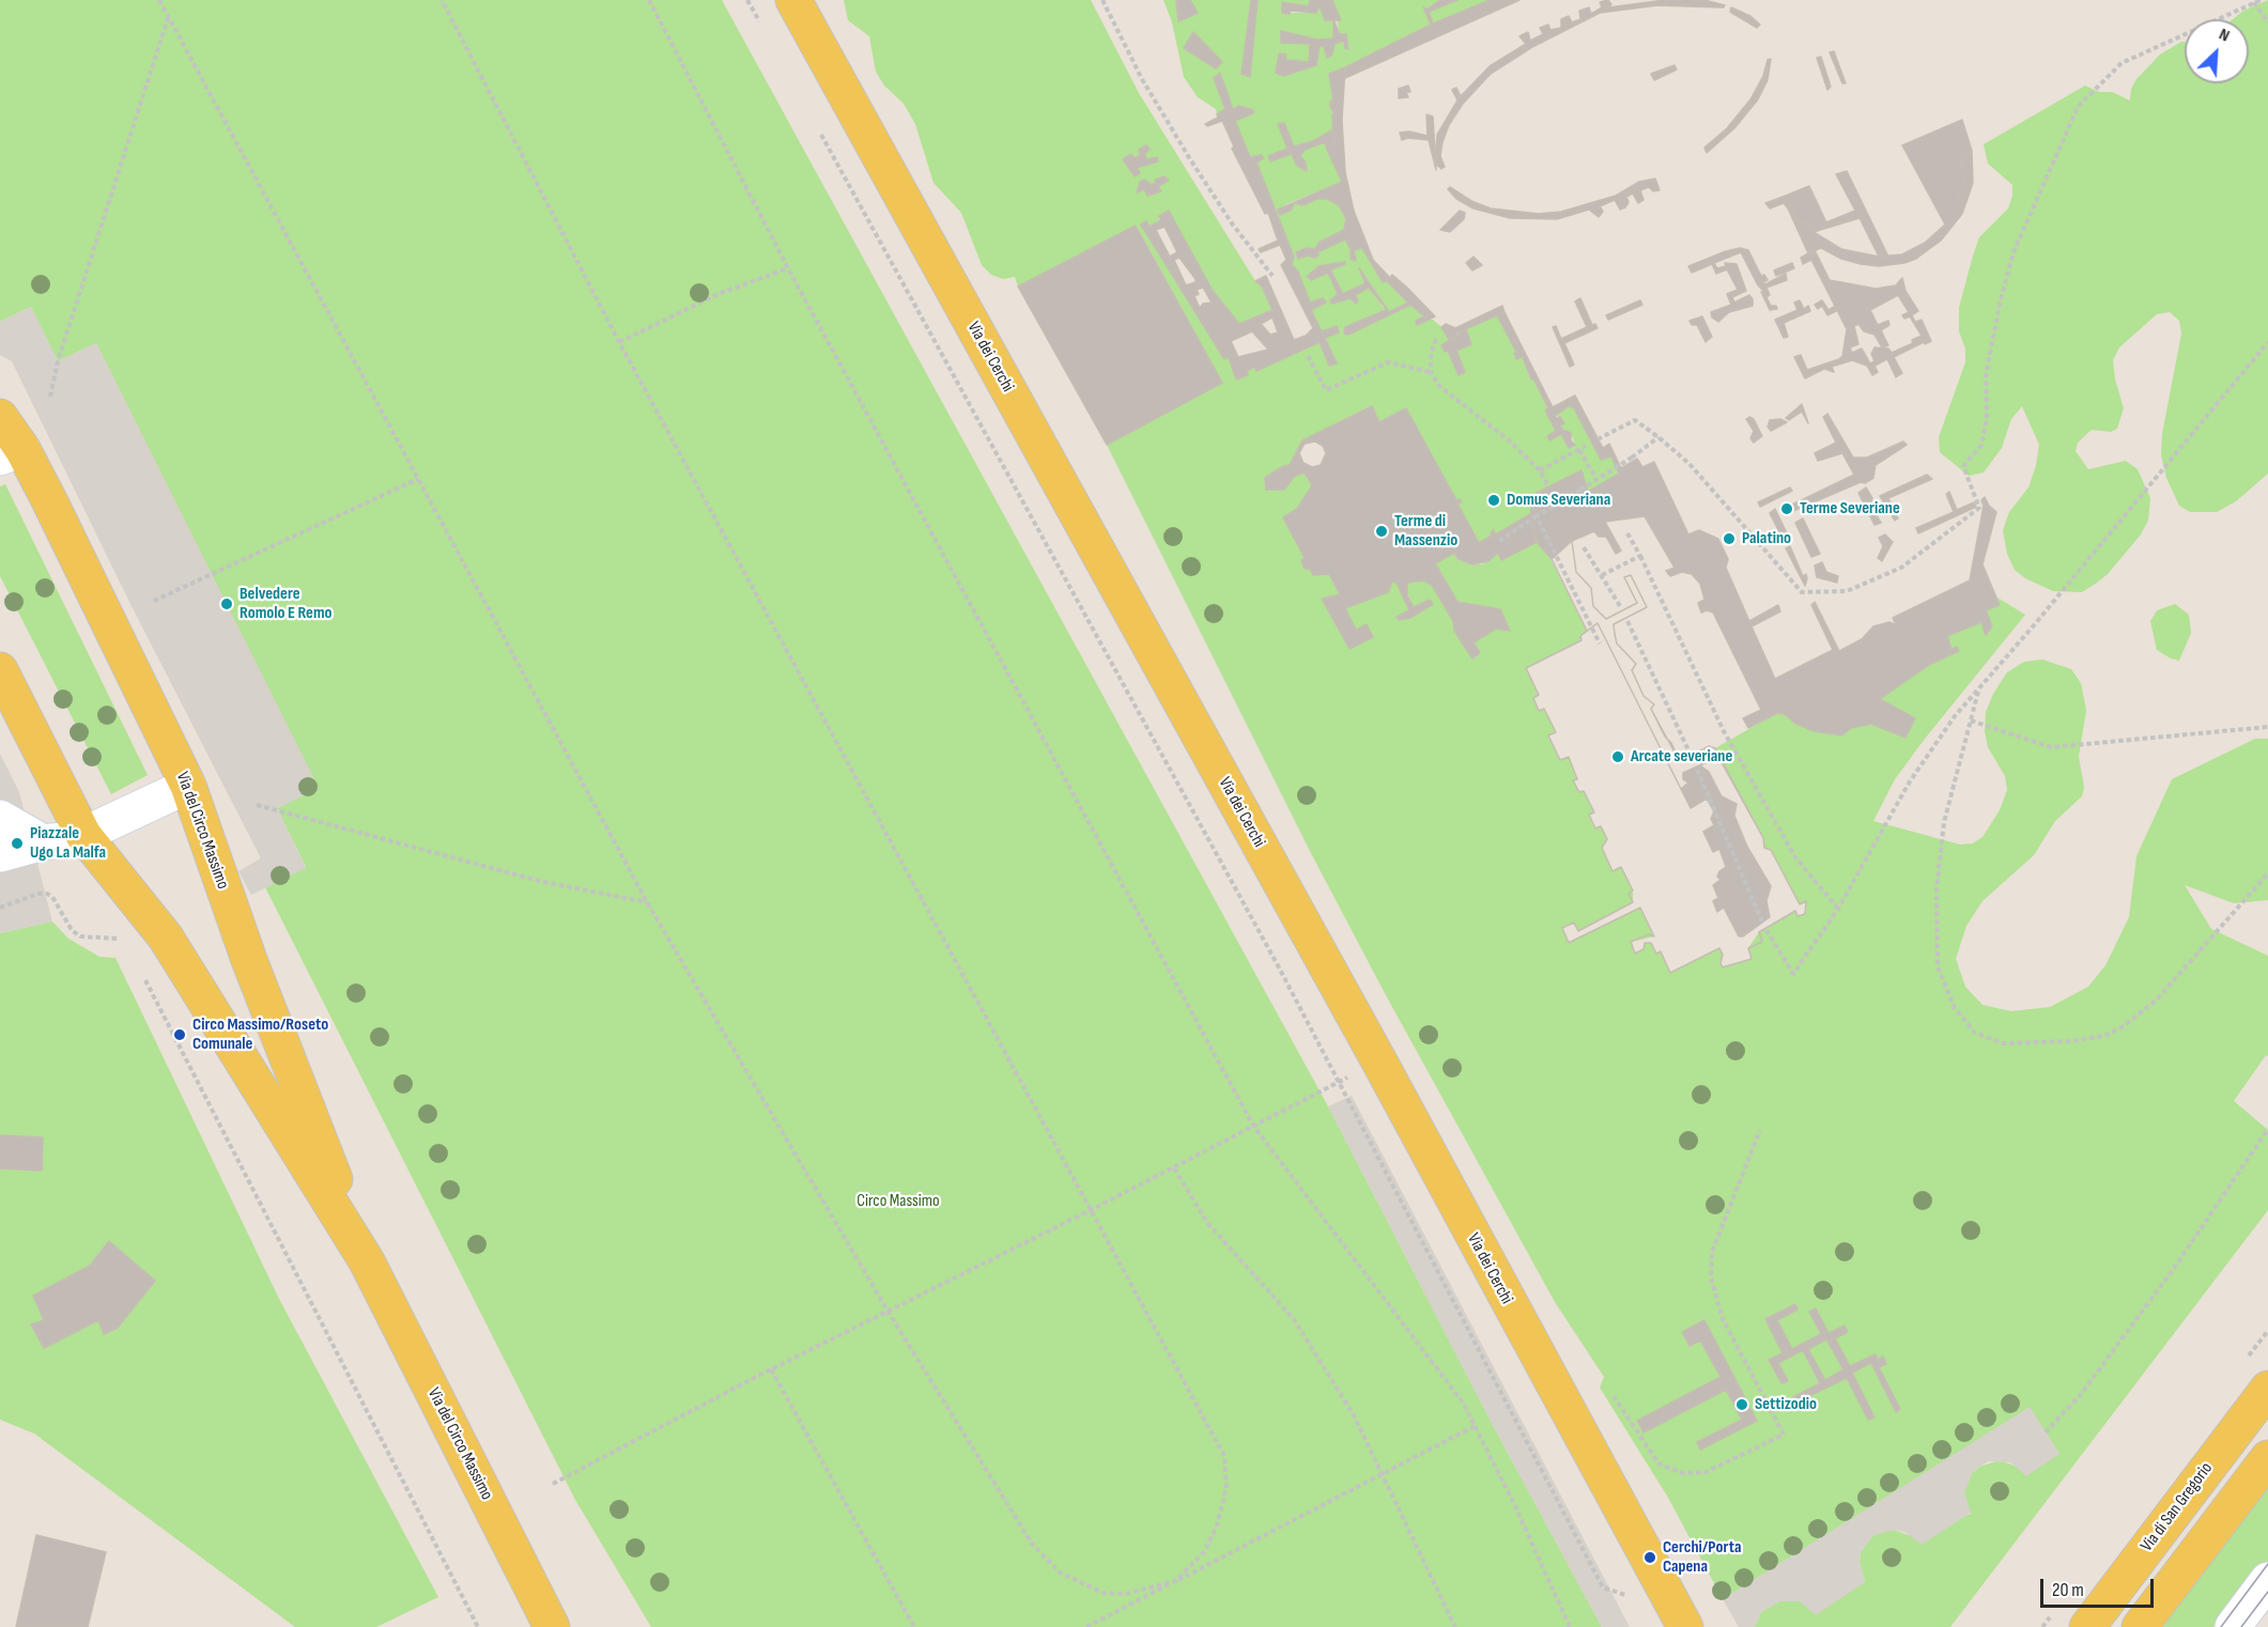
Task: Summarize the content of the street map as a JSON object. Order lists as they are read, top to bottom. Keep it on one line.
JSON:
{"streets":{"main road":["Via dei Cerchi","Via del Circo Massimo","Via di San Gregorio"]},"parks":["Circo Massimo"],"places":["Domus Severiana","Terme Severiane","Terme di Massenzio","Palatino","Belvedere Romolo E Remo","Arcate severiane","Piazzale Ugo La Malfa","Circo Massimo/Roseto Comunale","Settizodio","Cerchi/Porta Capena"],"scale_bar":"20 m","north":"top right"}
